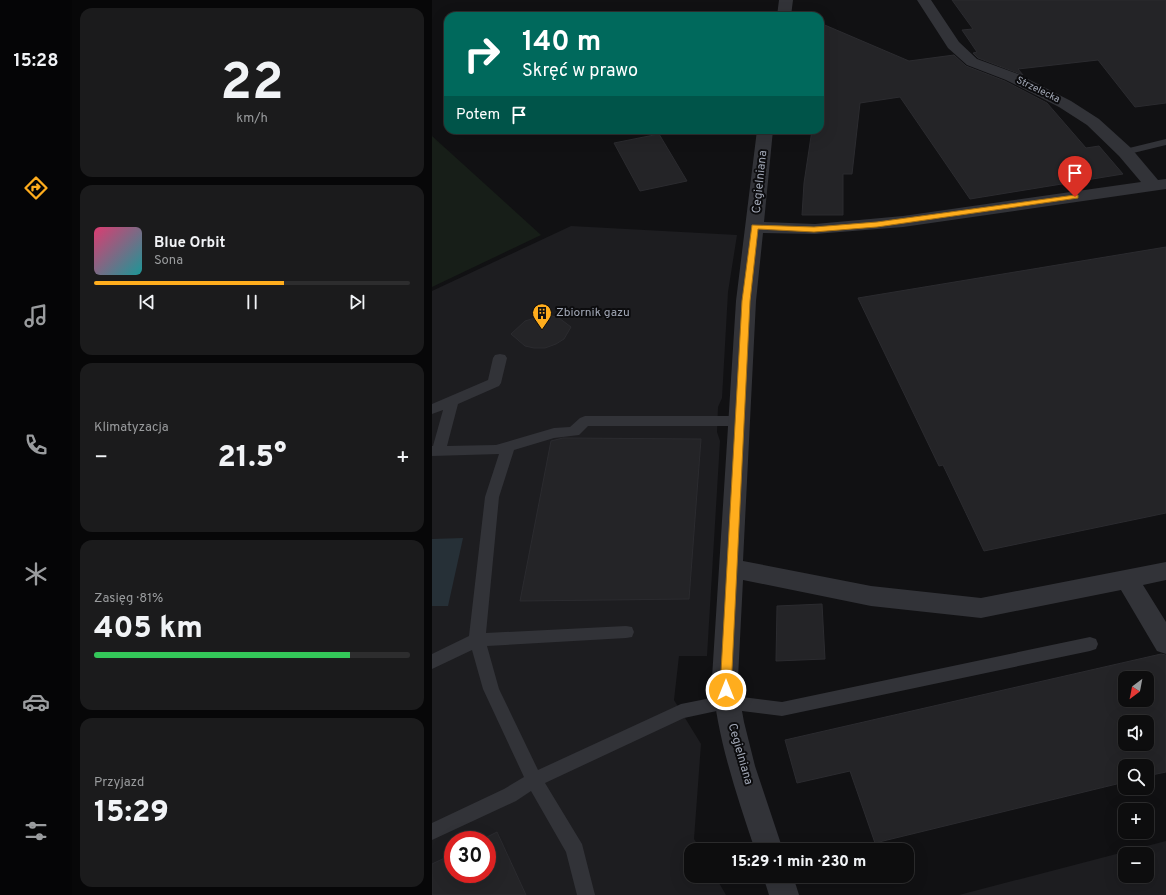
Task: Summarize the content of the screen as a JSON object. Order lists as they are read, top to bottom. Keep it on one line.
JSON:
{"streets":{"street":["Strzelecka","Cegielniana"]},"places":{"building":["Zbiornik gazu"]},"north":"bottom left","page":{"tabs":"15:28","tile":[["22","km/h"],"Klimatyzacja",["Zasięg · 81%","405 km"],["Przyjazd","15:29"]],"turn":["140 m","Skręć w prawo"],"then":"Potem","song":["Blue Orbit","Sona"],"heat":["−","21.5°","+"],"map_buttons":["+","−"],"limit":"30","trip":"15:29 · 1 min · 230 m"}}
